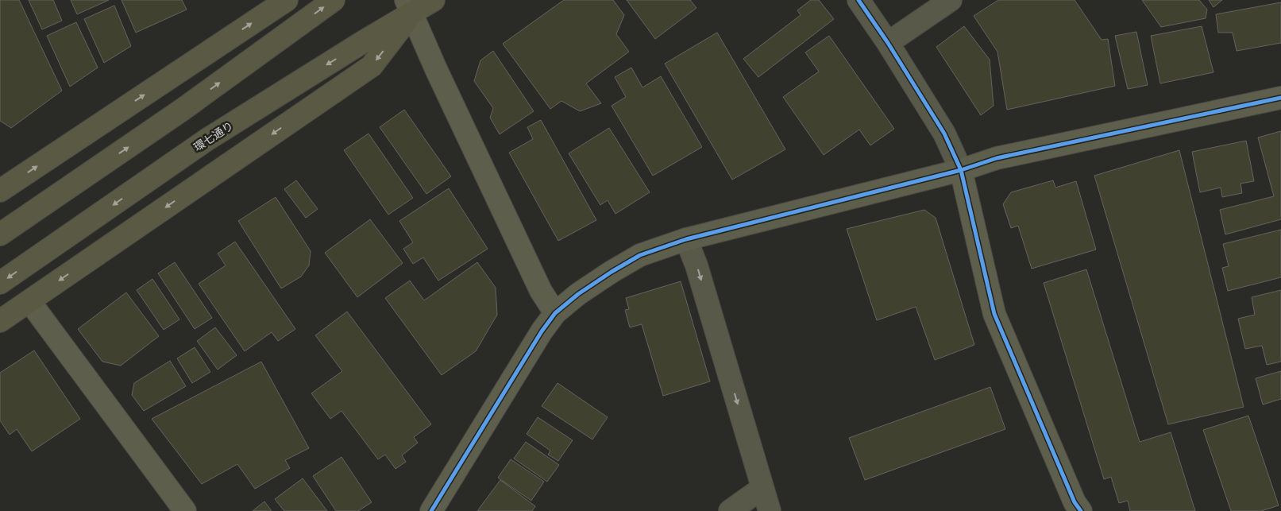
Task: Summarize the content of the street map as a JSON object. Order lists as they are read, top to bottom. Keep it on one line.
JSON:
{"streets":{"main road":["環七通り"]}}
